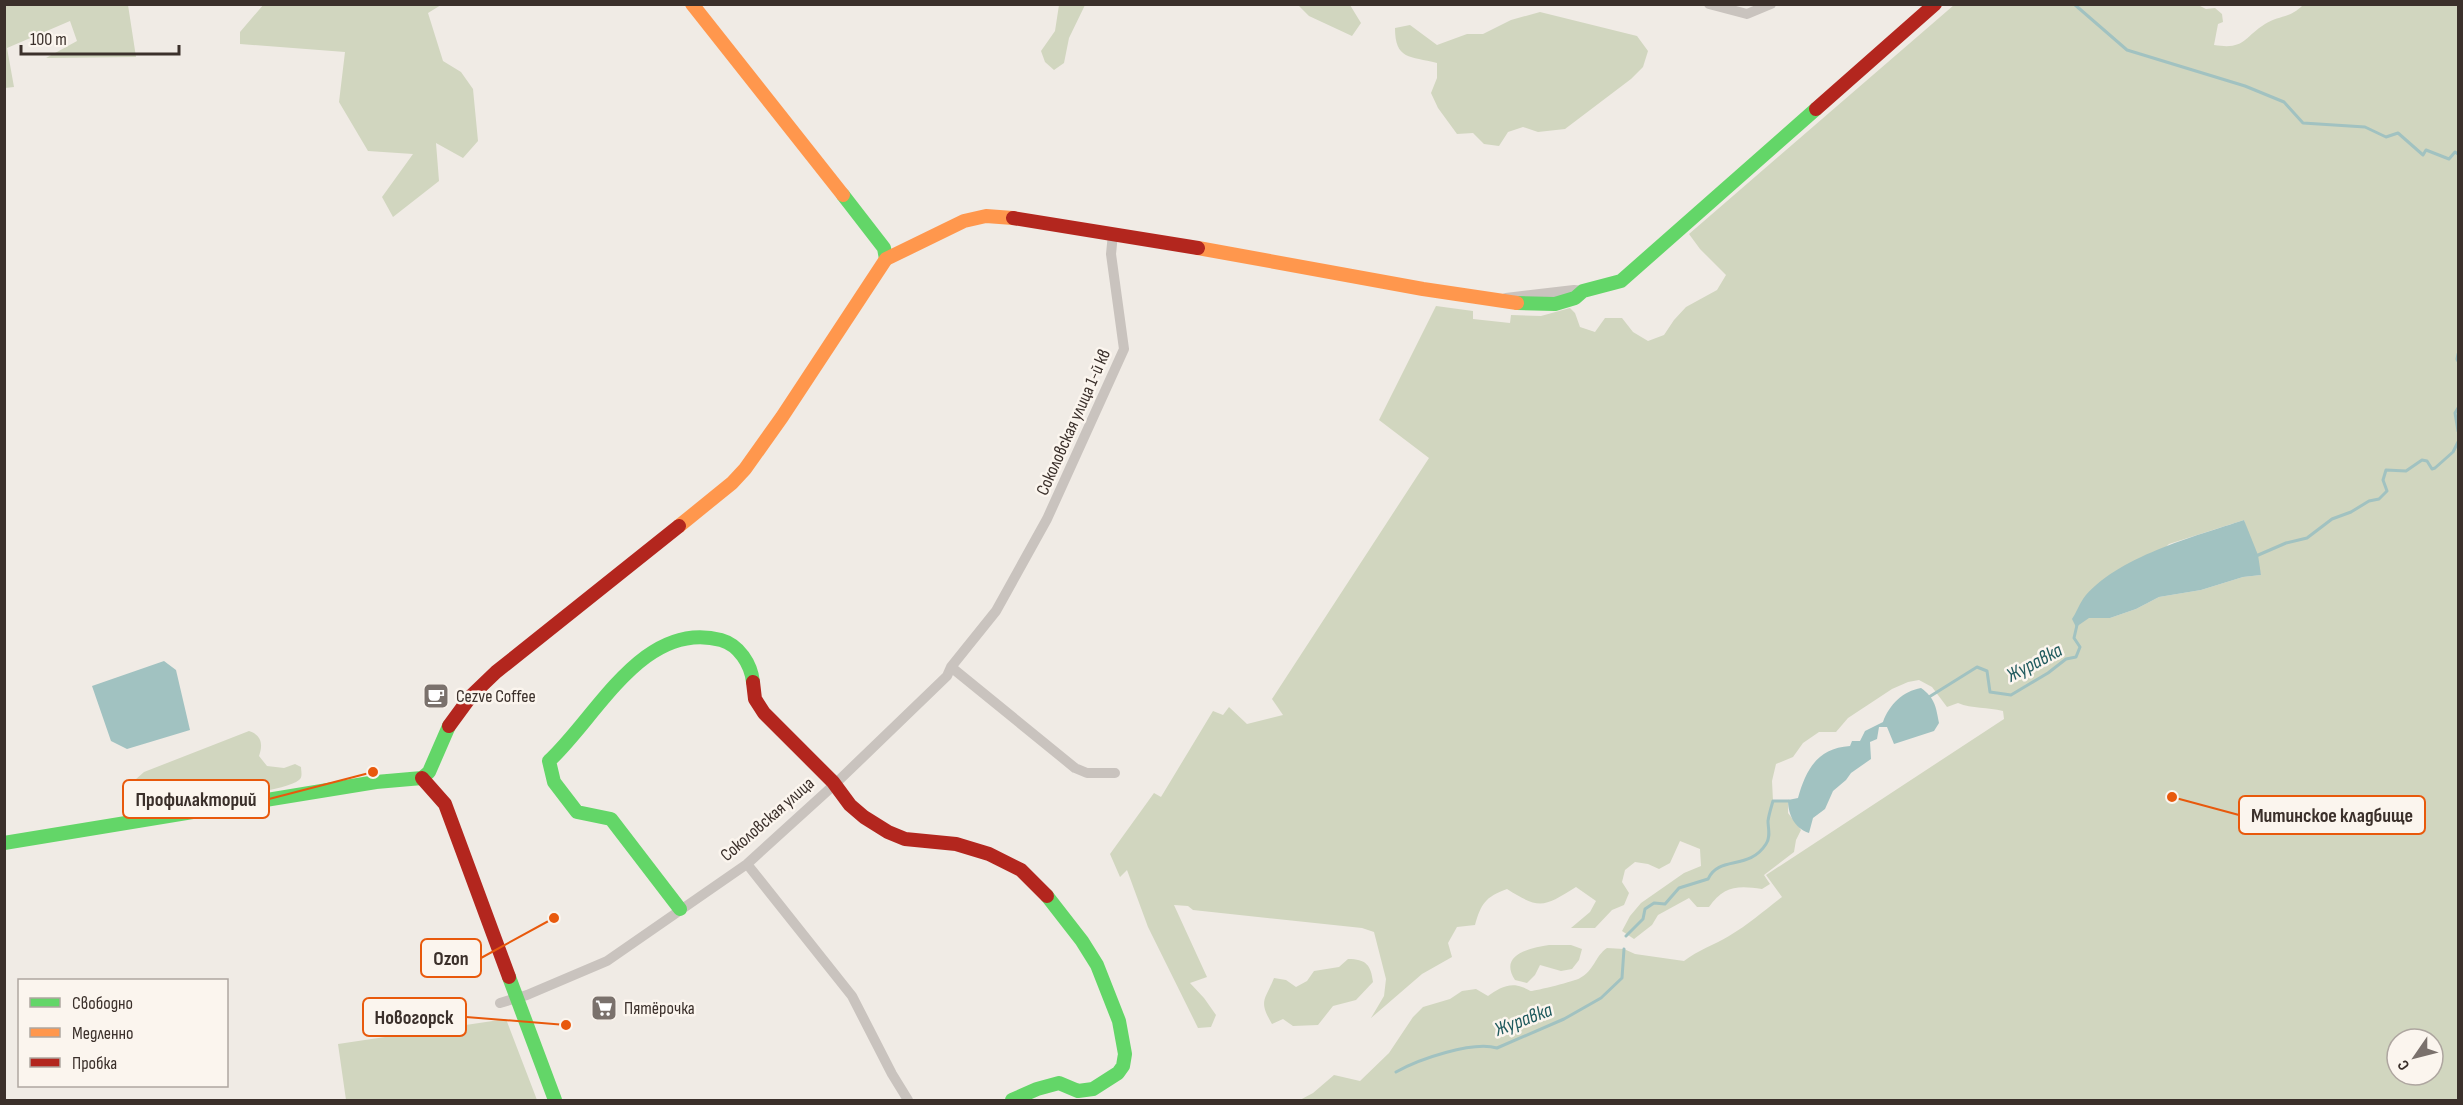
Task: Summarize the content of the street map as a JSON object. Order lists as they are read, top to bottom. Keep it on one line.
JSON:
{"streets":{"street":["Соколовская улица 1-й кв","Соколовская улица"]},"crossings":[["Соколовская улица 1-й кв","Соколовская улица"]],"water":["Журавка"],"places":{"cafe":["Cezve Coffee"],"other":["Профилакторий","Митинское кладбище","Ozon","Новогорск"],"supermarket":["Пятёрочка"]},"legend":["Свободно","Медленно","Пробка"],"scale_bar":"100 m","north":"bottom left"}
